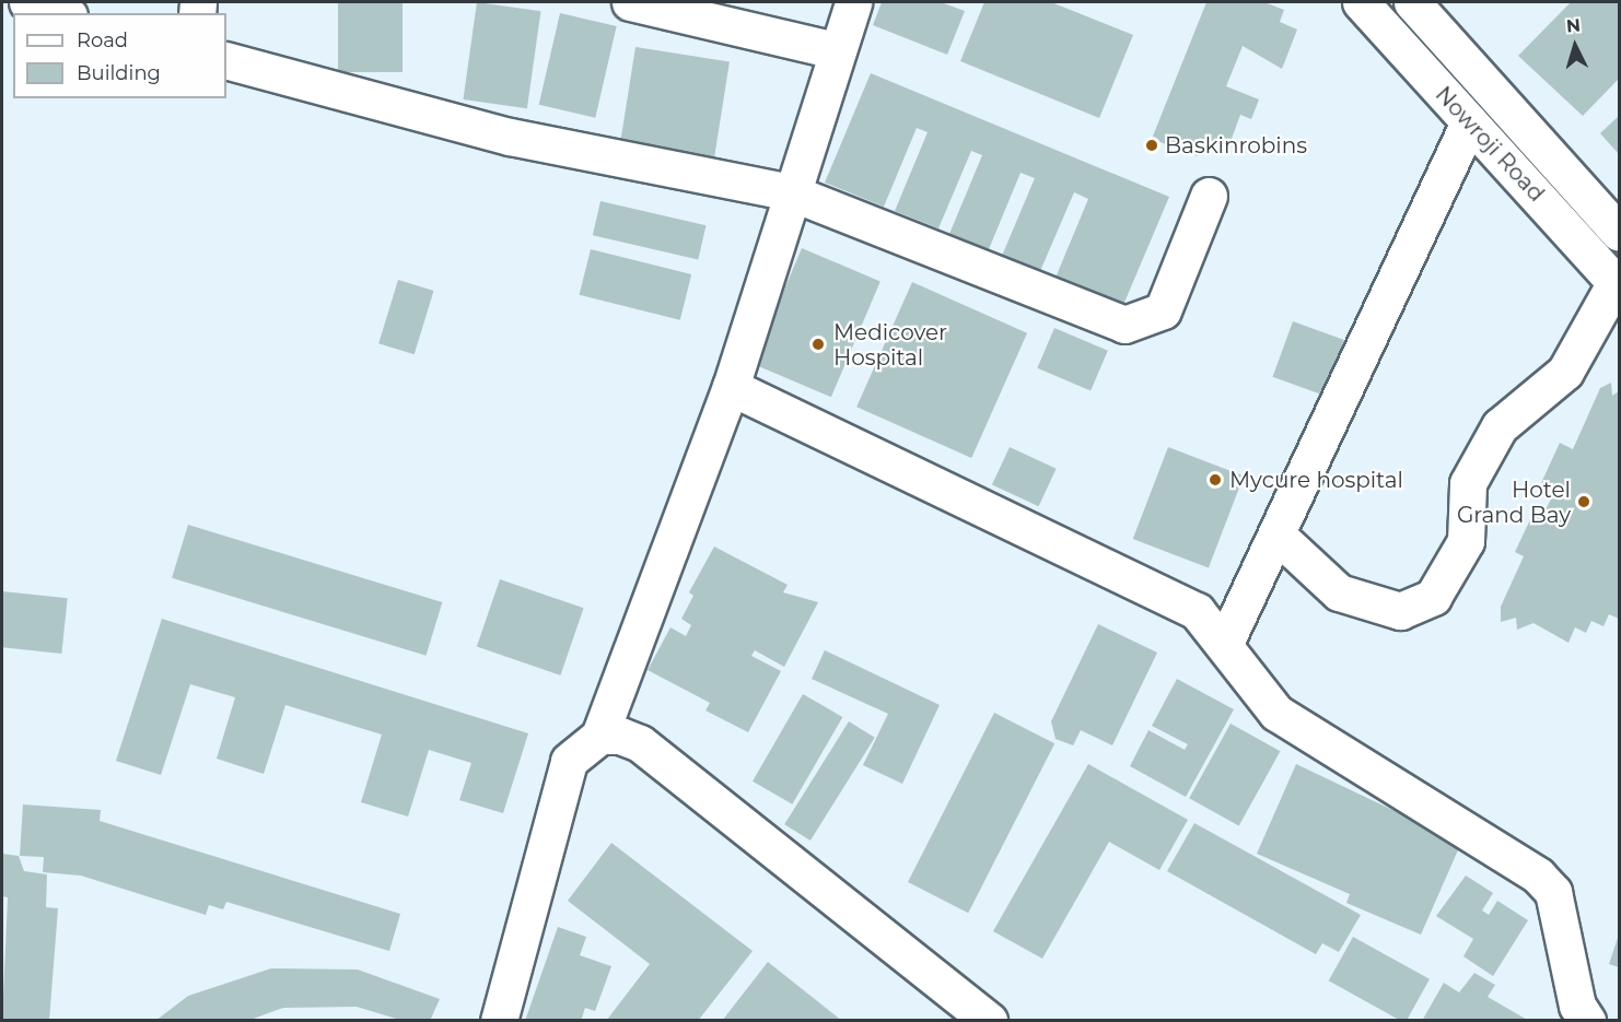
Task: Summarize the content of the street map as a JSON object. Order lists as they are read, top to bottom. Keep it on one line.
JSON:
{"streets":{"street":["Nowroji Road"]},"places":["Baskinrobins","Medicover Hospital","Mycure hospital","Hotel Grand Bay"],"legend":["Road","Building"],"north":"top"}
